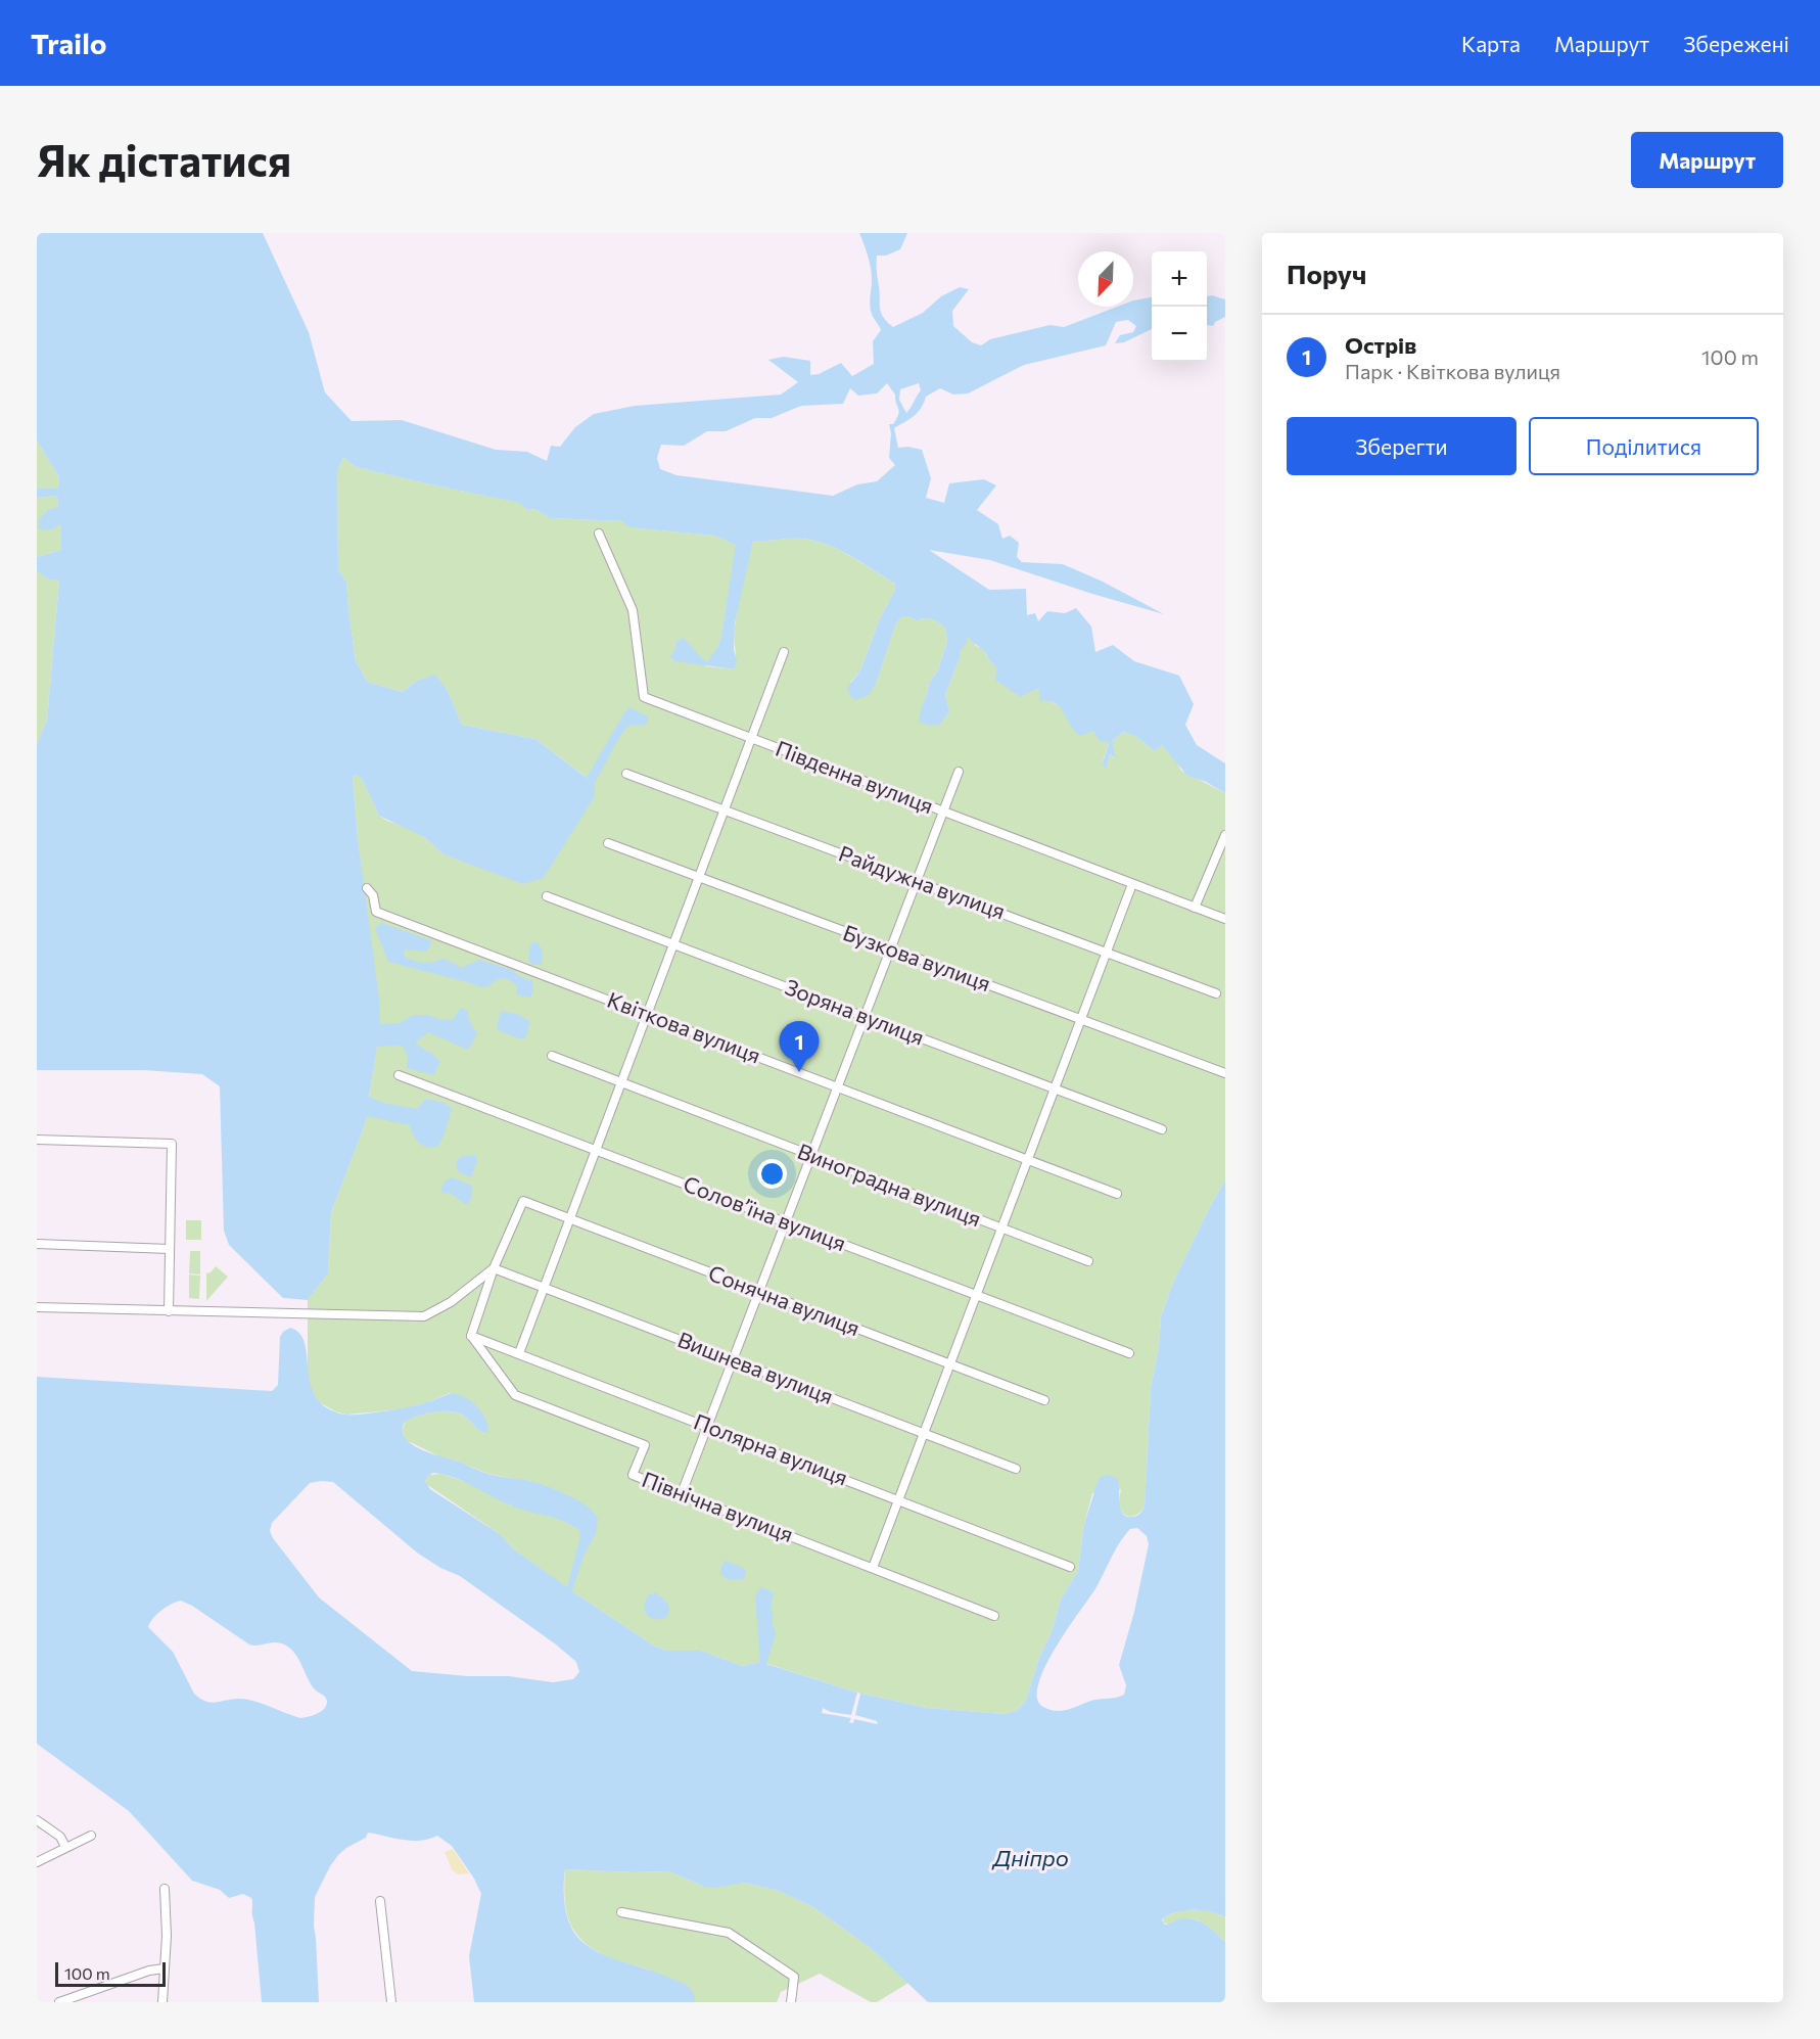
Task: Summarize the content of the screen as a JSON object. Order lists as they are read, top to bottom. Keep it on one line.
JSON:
{"streets":{"street":["Південна вулиця","Райдужна вулиця","Бузкова вулиця","Зоряна вулиця","Квіткова вулиця","Виноградна вулиця","Соловʼїна вулиця","Сонячна вулиця","Вишнева вулиця","Полярна вулиця","Північна вулиця"]},"crossings":[["Сонячна вулиця","Вишнева вулиця"],["Полярна вулиця","Північна вулиця"]],"water":["Дніпро"],"scale_bar":"100 m","north":"bottom left","page":{"header":"Trailo","nav":["Карта","Маршрут","Збережені"],"buttons":["Маршрут",["Зберегти","Поділитися"]],"title":"Як дістатися","heading":"Поруч","map_buttons":["+","−"],"list":[{"mark":"1","name":"Острів","note":"Парк · Квіткова вулиця","value":"100 m"}],"pins":"1","scale":"100 m"}}
